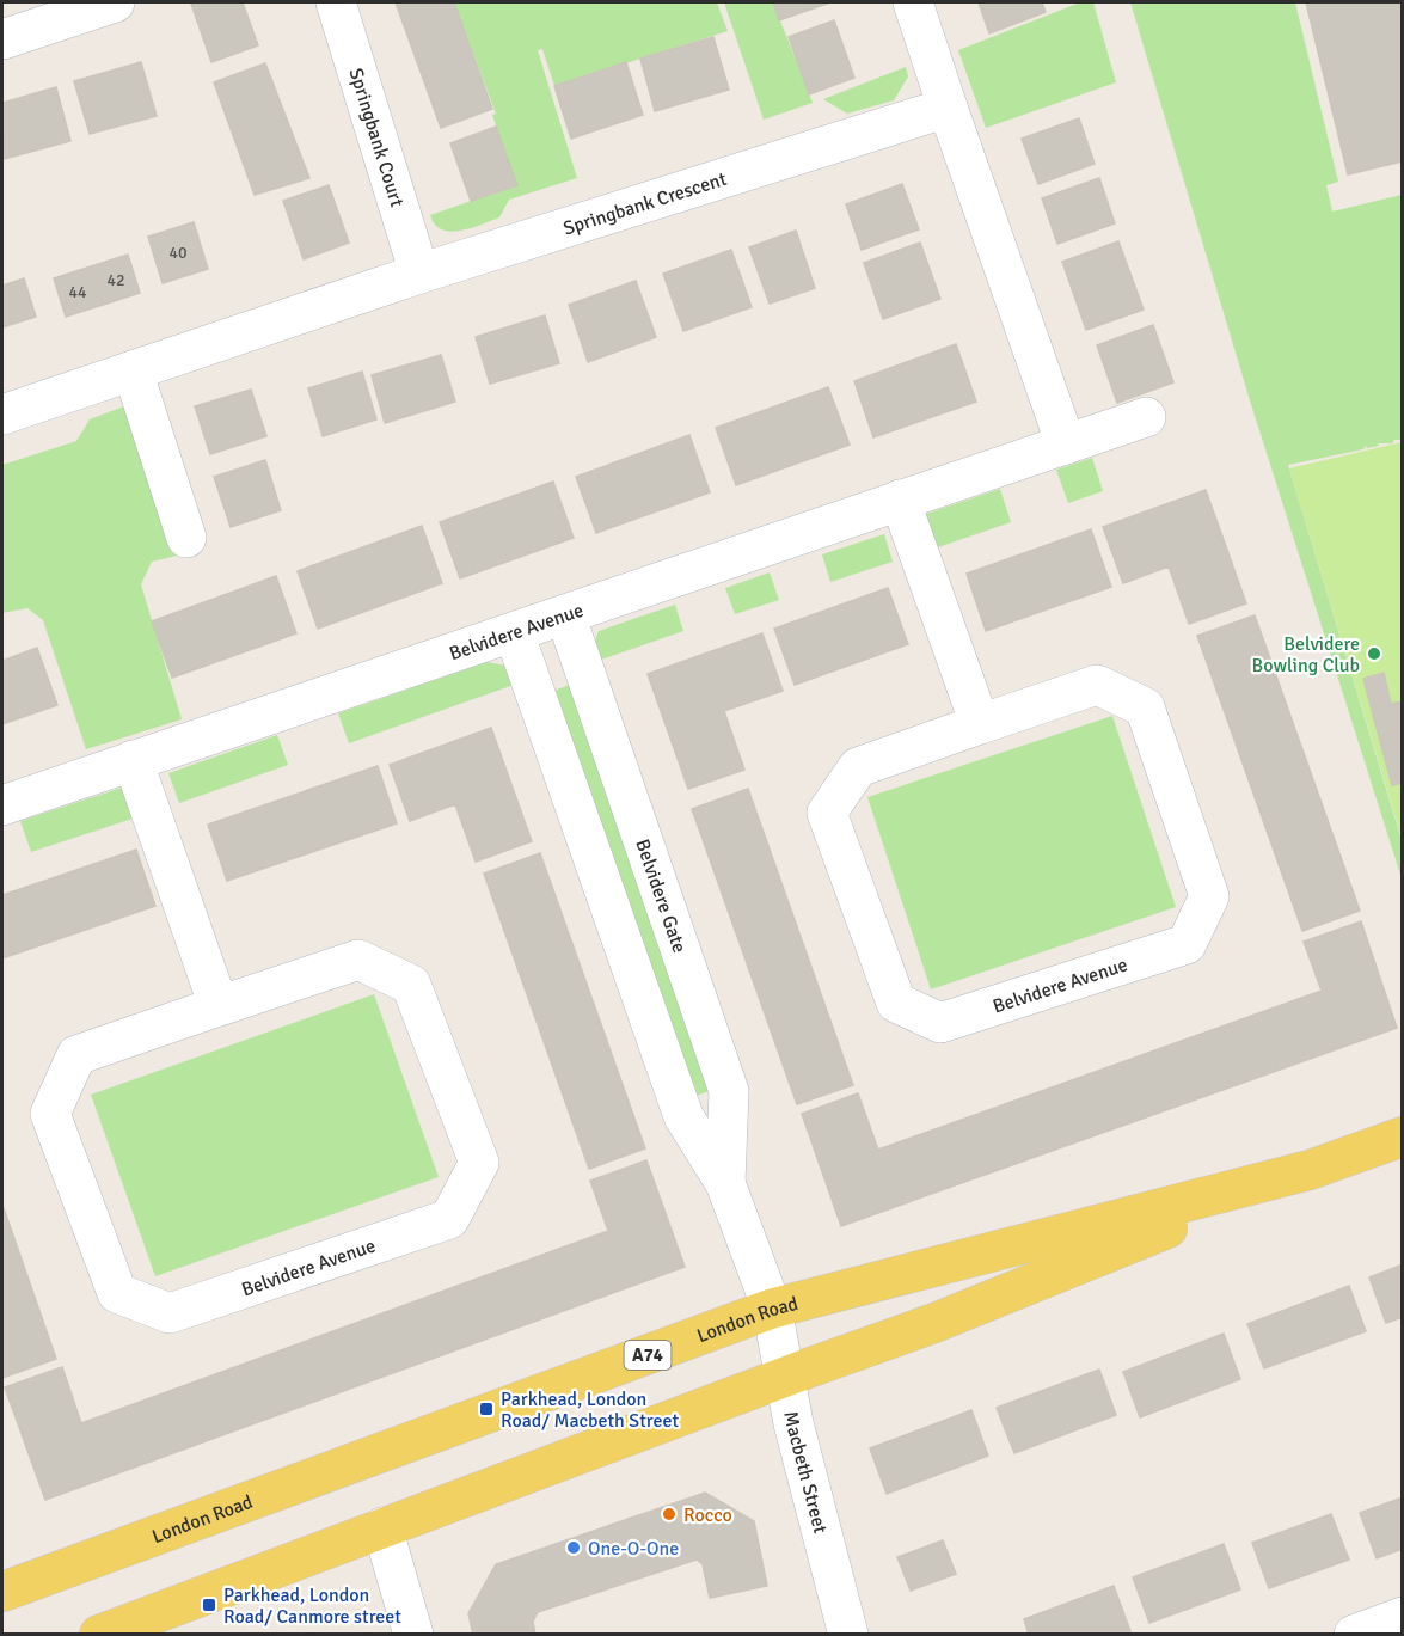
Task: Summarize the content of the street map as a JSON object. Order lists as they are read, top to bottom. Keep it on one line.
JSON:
{"streets":{"main road":["London Road","A74"],"street":["Springbank Court","Springbank Crescent","Belvidere Avenue","Belvidere Gate","Macbeth Street"]},"crossings":[["Springbank Court","Springbank Crescent"],["Belvidere Avenue","Belvidere Gate"],["Belvidere Gate","London Road"],["Belvidere Gate","Macbeth Street"],["London Road","Macbeth Street"]],"places":{"other":["Belvidere Bowling Club","Rocco","One-O-One"],"transit":["Parkhead, London Road/ Macbeth Street","Parkhead, London Road/ Canmore street"]},"house_numbers":["40","42","44"]}
